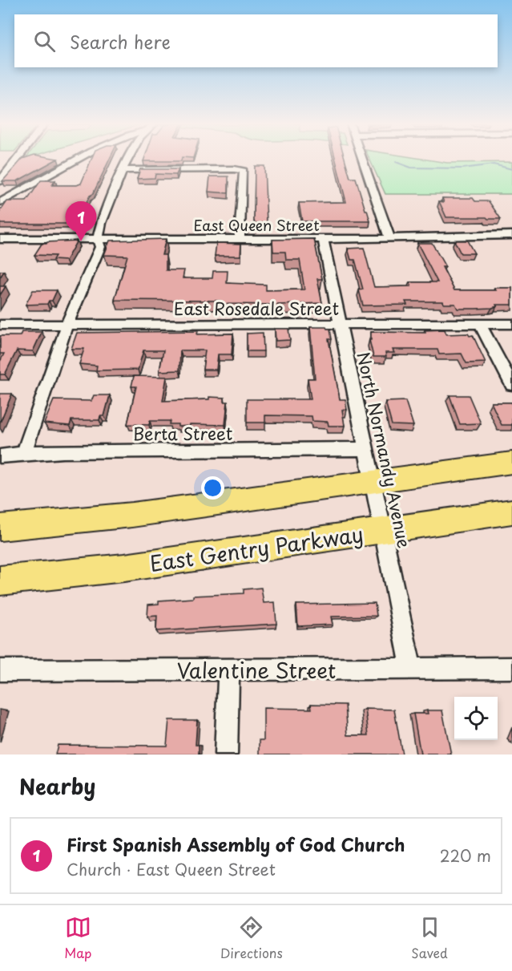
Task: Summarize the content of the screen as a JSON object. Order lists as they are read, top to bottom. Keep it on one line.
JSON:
{"streets":{"main road":["East Gentry Parkway"],"street":["East Queen Street","East Rosedale Street","Berta Street","North Normandy Avenue","Valentine Street"]},"crossings":[["East Queen Street","North Normandy Avenue"],["East Rosedale Street","North Normandy Avenue"],["Berta Street","North Normandy Avenue"],["North Normandy Avenue","East Gentry Parkway"],["North Normandy Avenue","Valentine Street"]],"page":{"search":"Search here","pins":"1","heading":"Nearby","list":[{"mark":"1","name":"First Spanish Assembly of God Church","note":"Church · East Queen Street","value":"220 m"}],"nav":["Map","Directions","Saved"]}}
